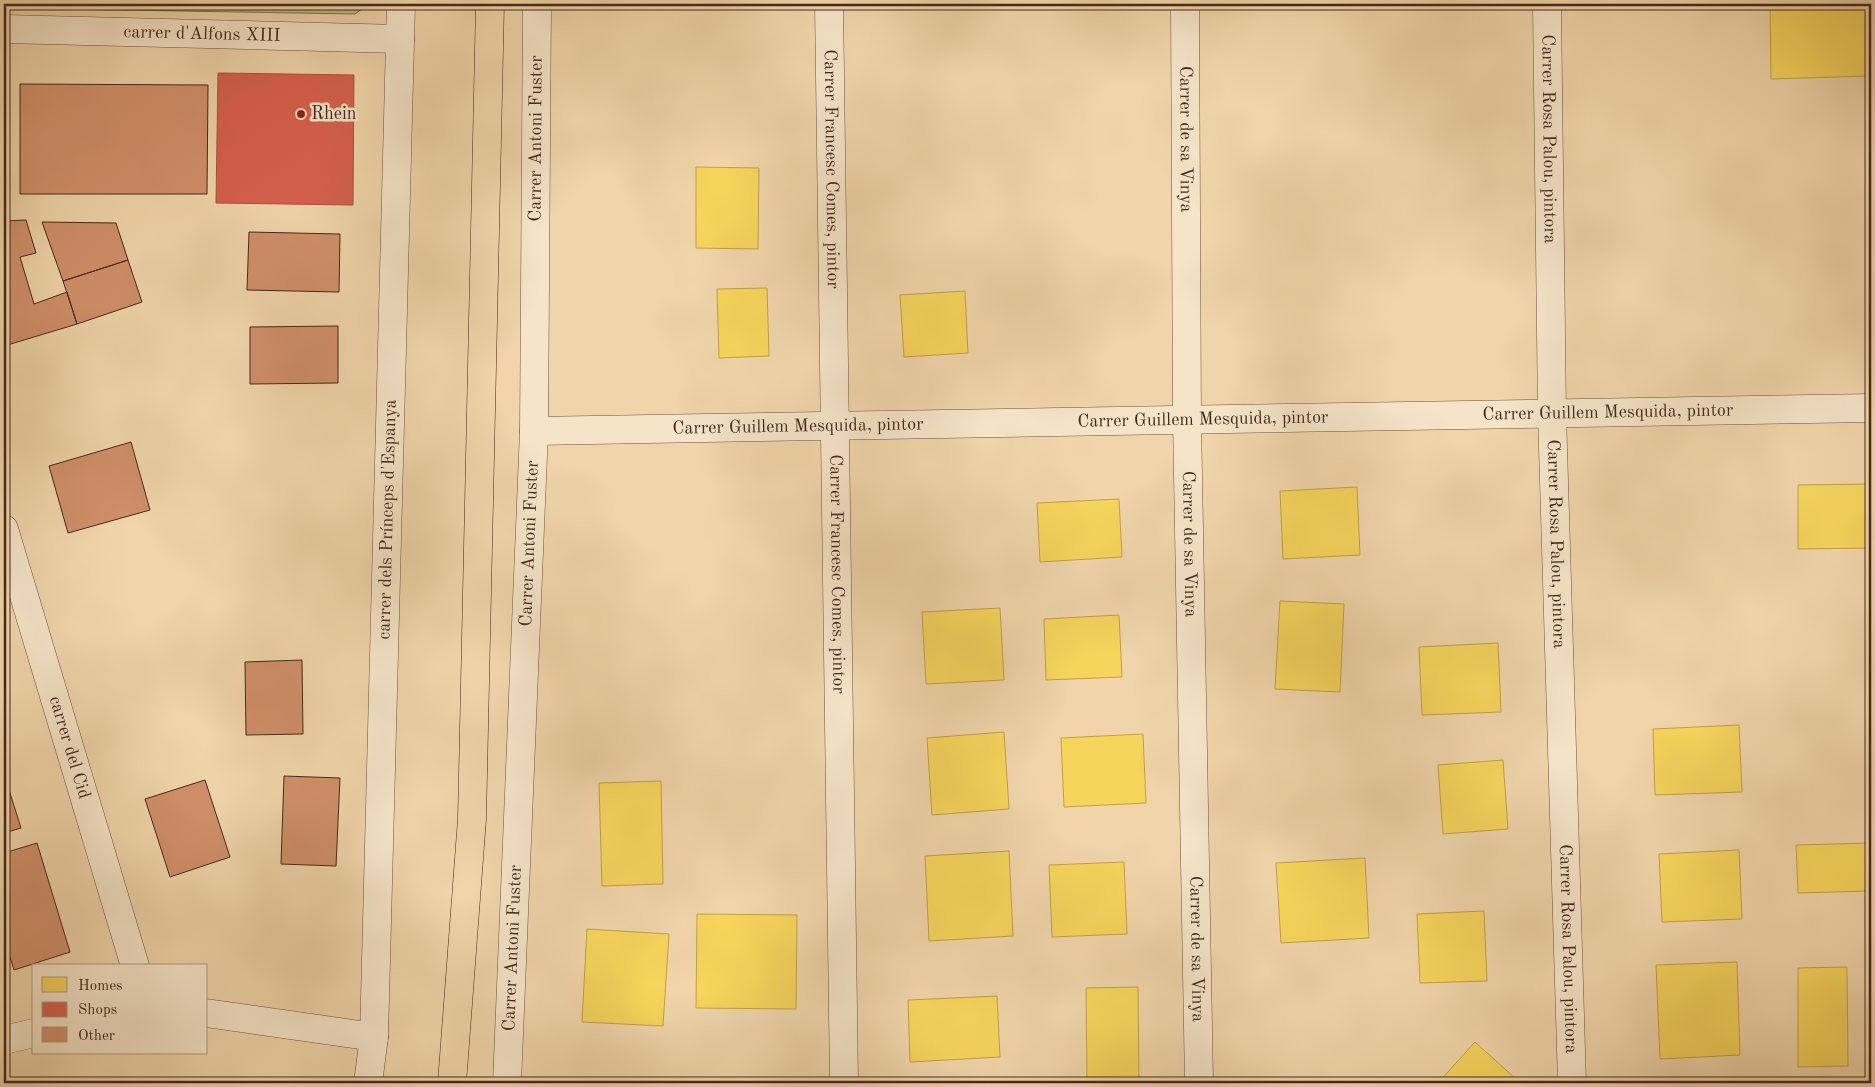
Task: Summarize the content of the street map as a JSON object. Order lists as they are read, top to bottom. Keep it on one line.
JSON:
{"streets":{"street":["carrer d'Alfons XIII","Carrer Antoni Fuster","Carrer de sa Vinya","Carrer Rosa Palou, pintora","Carrer Francesc Comes, pintor","Carrer Guillem Mesquida, pintor","carrer dels Prínceps d'Espanya","carrer del Cid"]},"crossings":[["carrer d'Alfons XIII","carrer dels Prínceps d'Espanya"],["Carrer Antoni Fuster","Carrer Guillem Mesquida, pintor"],["Carrer de sa Vinya","Carrer Guillem Mesquida, pintor"],["Carrer Rosa Palou, pintora","Carrer Guillem Mesquida, pintor"],["Carrer Francesc Comes, pintor","Carrer Guillem Mesquida, pintor"]],"places":["Rhein"],"legend":["Homes","Shops","Other"]}
